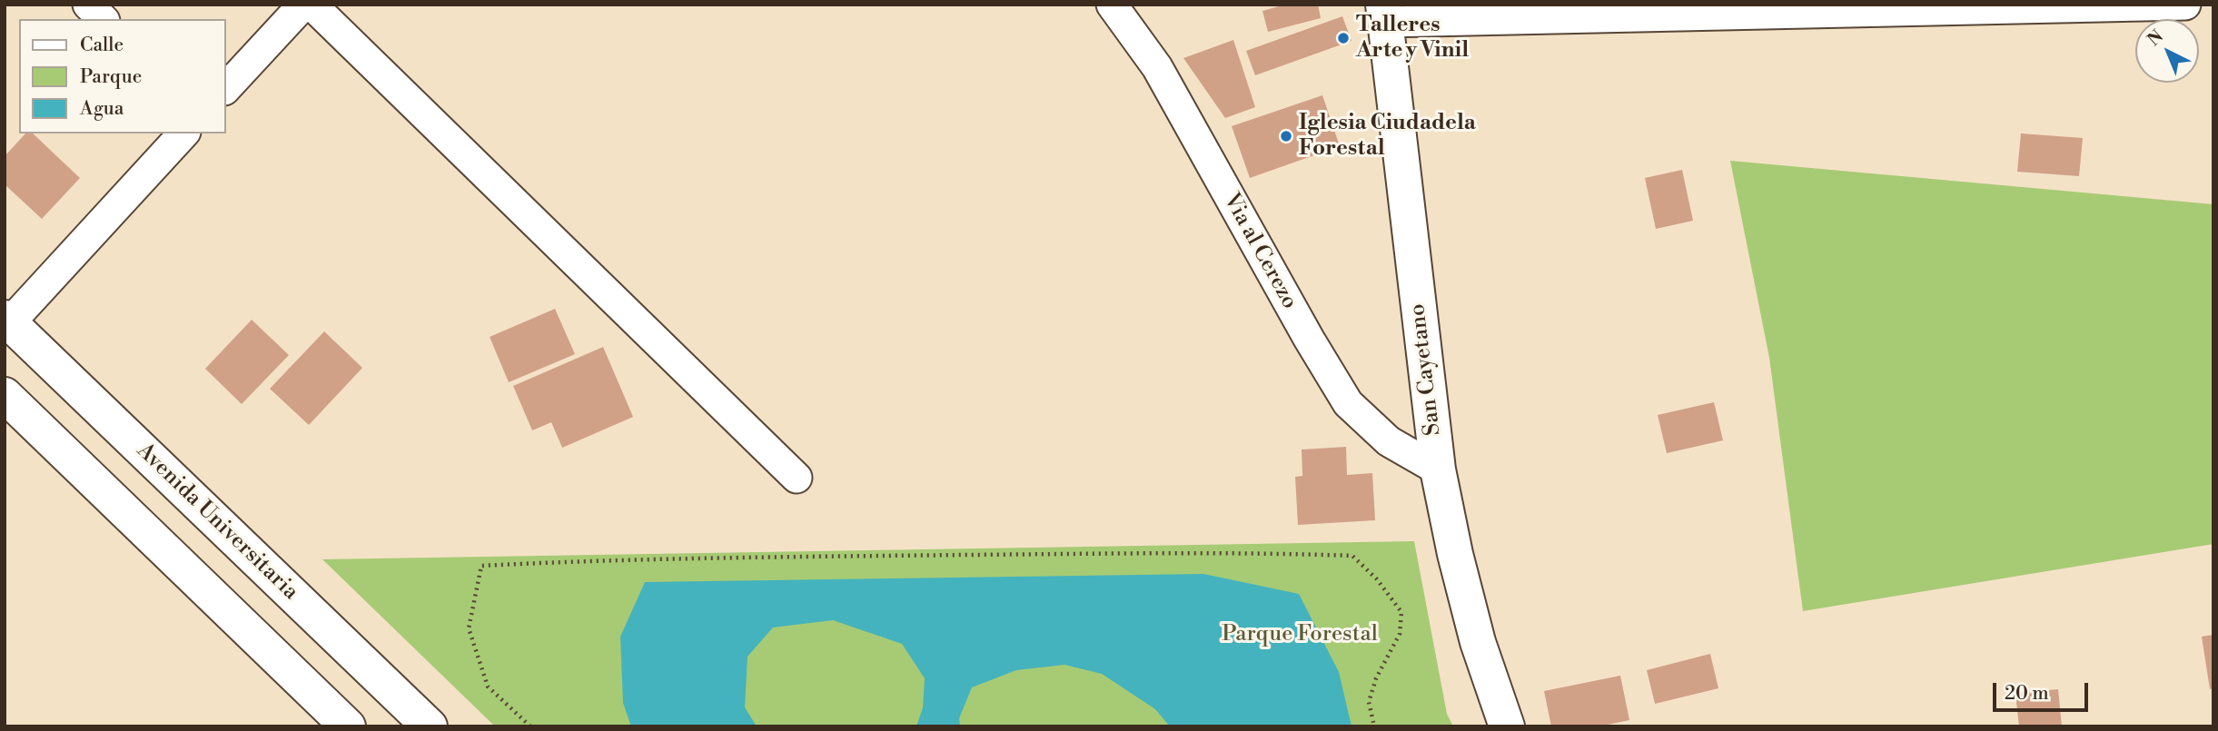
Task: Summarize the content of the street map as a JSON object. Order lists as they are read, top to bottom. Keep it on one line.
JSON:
{"streets":{"main road":["San Cayetano","Avenida Universitaria"],"street":["Via al Cerezo"]},"crossings":[["Via al Cerezo","San Cayetano"]],"parks":["Parque Forestal"],"places":["Talleres Arte y Vinil","Iglesia Ciudadela Forestal"],"legend":["Calle","Parque","Agua"],"scale_bar":"20 m","north":"top left"}
